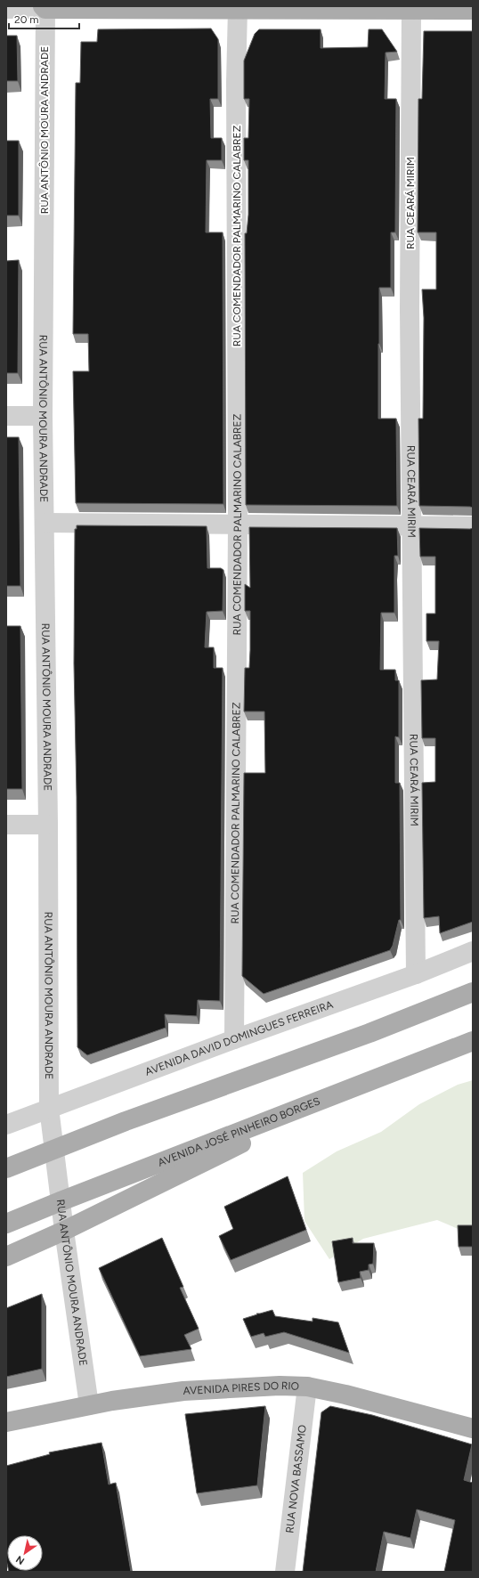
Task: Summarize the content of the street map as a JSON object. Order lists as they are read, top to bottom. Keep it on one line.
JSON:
{"streets":{"main road":["AVENIDA JOSÉ PINHEIRO BORGES","AVENIDA PIRES DO RIO"],"street":["RUA ANTÔNIO MOURA ANDRADE","RUA CEARÁ MIRIM","RUA COMENDADOR PALMARINO CALABREZ","AVENIDA DAVID DOMINGUES FERREIRA","RUA NOVA BASSAMO"]},"crossings":[["RUA ANTÔNIO MOURA ANDRADE","AVENIDA DAVID DOMINGUES FERREIRA"],["RUA ANTÔNIO MOURA ANDRADE","AVENIDA JOSÉ PINHEIRO BORGES"],["RUA ANTÔNIO MOURA ANDRADE","AVENIDA PIRES DO RIO"],["RUA CEARÁ MIRIM","AVENIDA DAVID DOMINGUES FERREIRA"],["RUA COMENDADOR PALMARINO CALABREZ","AVENIDA DAVID DOMINGUES FERREIRA"],["AVENIDA PIRES DO RIO","RUA NOVA BASSAMO"]],"scale_bar":"20 m","north":"bottom left"}
